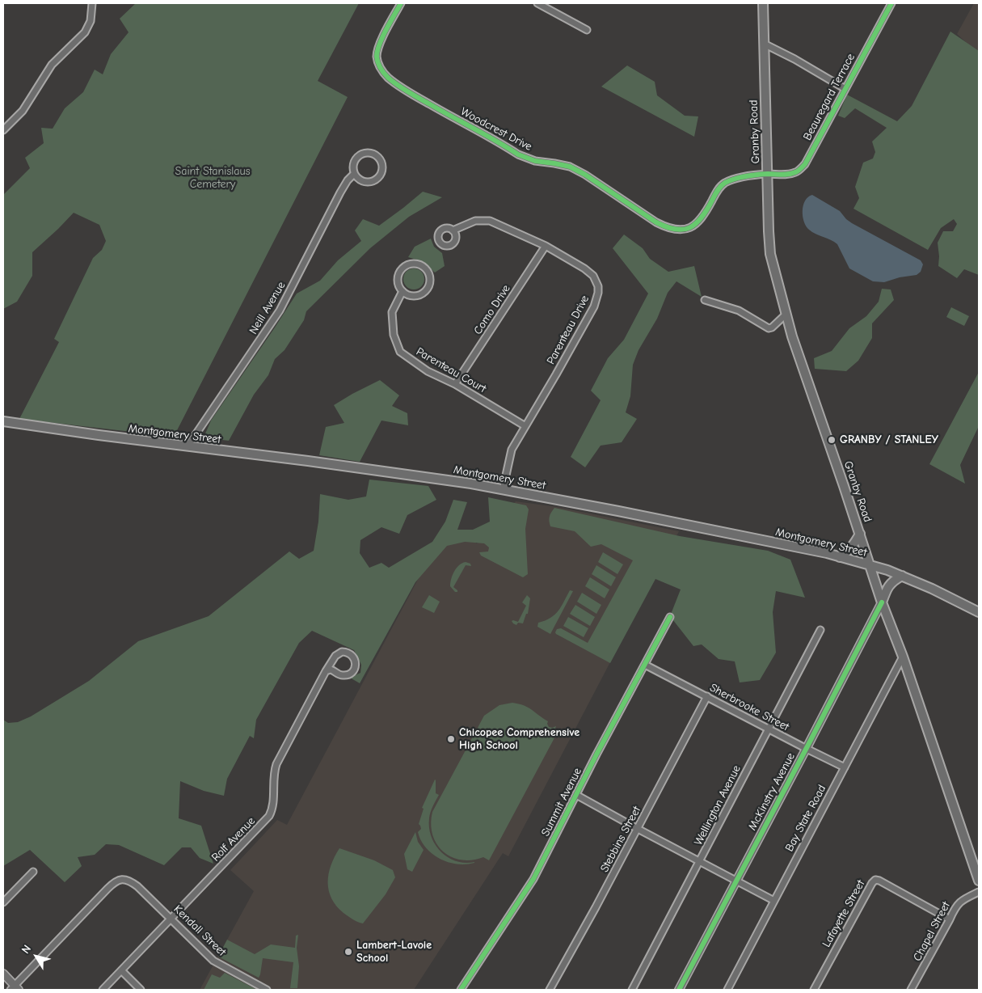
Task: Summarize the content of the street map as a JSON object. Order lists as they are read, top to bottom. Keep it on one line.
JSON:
{"streets":{"main road":["Granby Road","Montgomery Street"],"street":["Beauregard Terrace","Woodcrest Drive","Neill Avenue","Como Drive","Parenteau Drive","Parenteau Court","Sherbrooke Street","McKinstry Avenue","Summit Avenue","Wellington Avenue","Bay State Road","Rolf Avenue","Stebbins Street","Lafayette Street","Kendall Street","Chapel Street"]},"crossings":[["Beauregard Terrace","Woodcrest Drive"],["Beauregard Terrace","Granby Road"],["Woodcrest Drive","Granby Road"],["Granby Road","Montgomery Street"],["Granby Road","McKinstry Avenue"],["Granby Road","Bay State Road"],["Neill Avenue","Montgomery Street"],["Como Drive","Parenteau Drive"],["Como Drive","Parenteau Court"],["Parenteau Drive","Parenteau Court"],["Parenteau Drive","Montgomery Street"],["Sherbrooke Street","McKinstry Avenue"],["Sherbrooke Street","Summit Avenue"],["Sherbrooke Street","Wellington Avenue"],["Sherbrooke Street","Bay State Road"],["Sherbrooke Street","Stebbins Street"],["Rolf Avenue","Kendall Street"],["Lafayette Street","Chapel Street"]],"parks":["Saint Stanislaus Cemetery"],"places":["GRANBY / STANLEY","Chicopee Comprehensive High School","Lambert-Lavoie School"],"north":"top left"}
